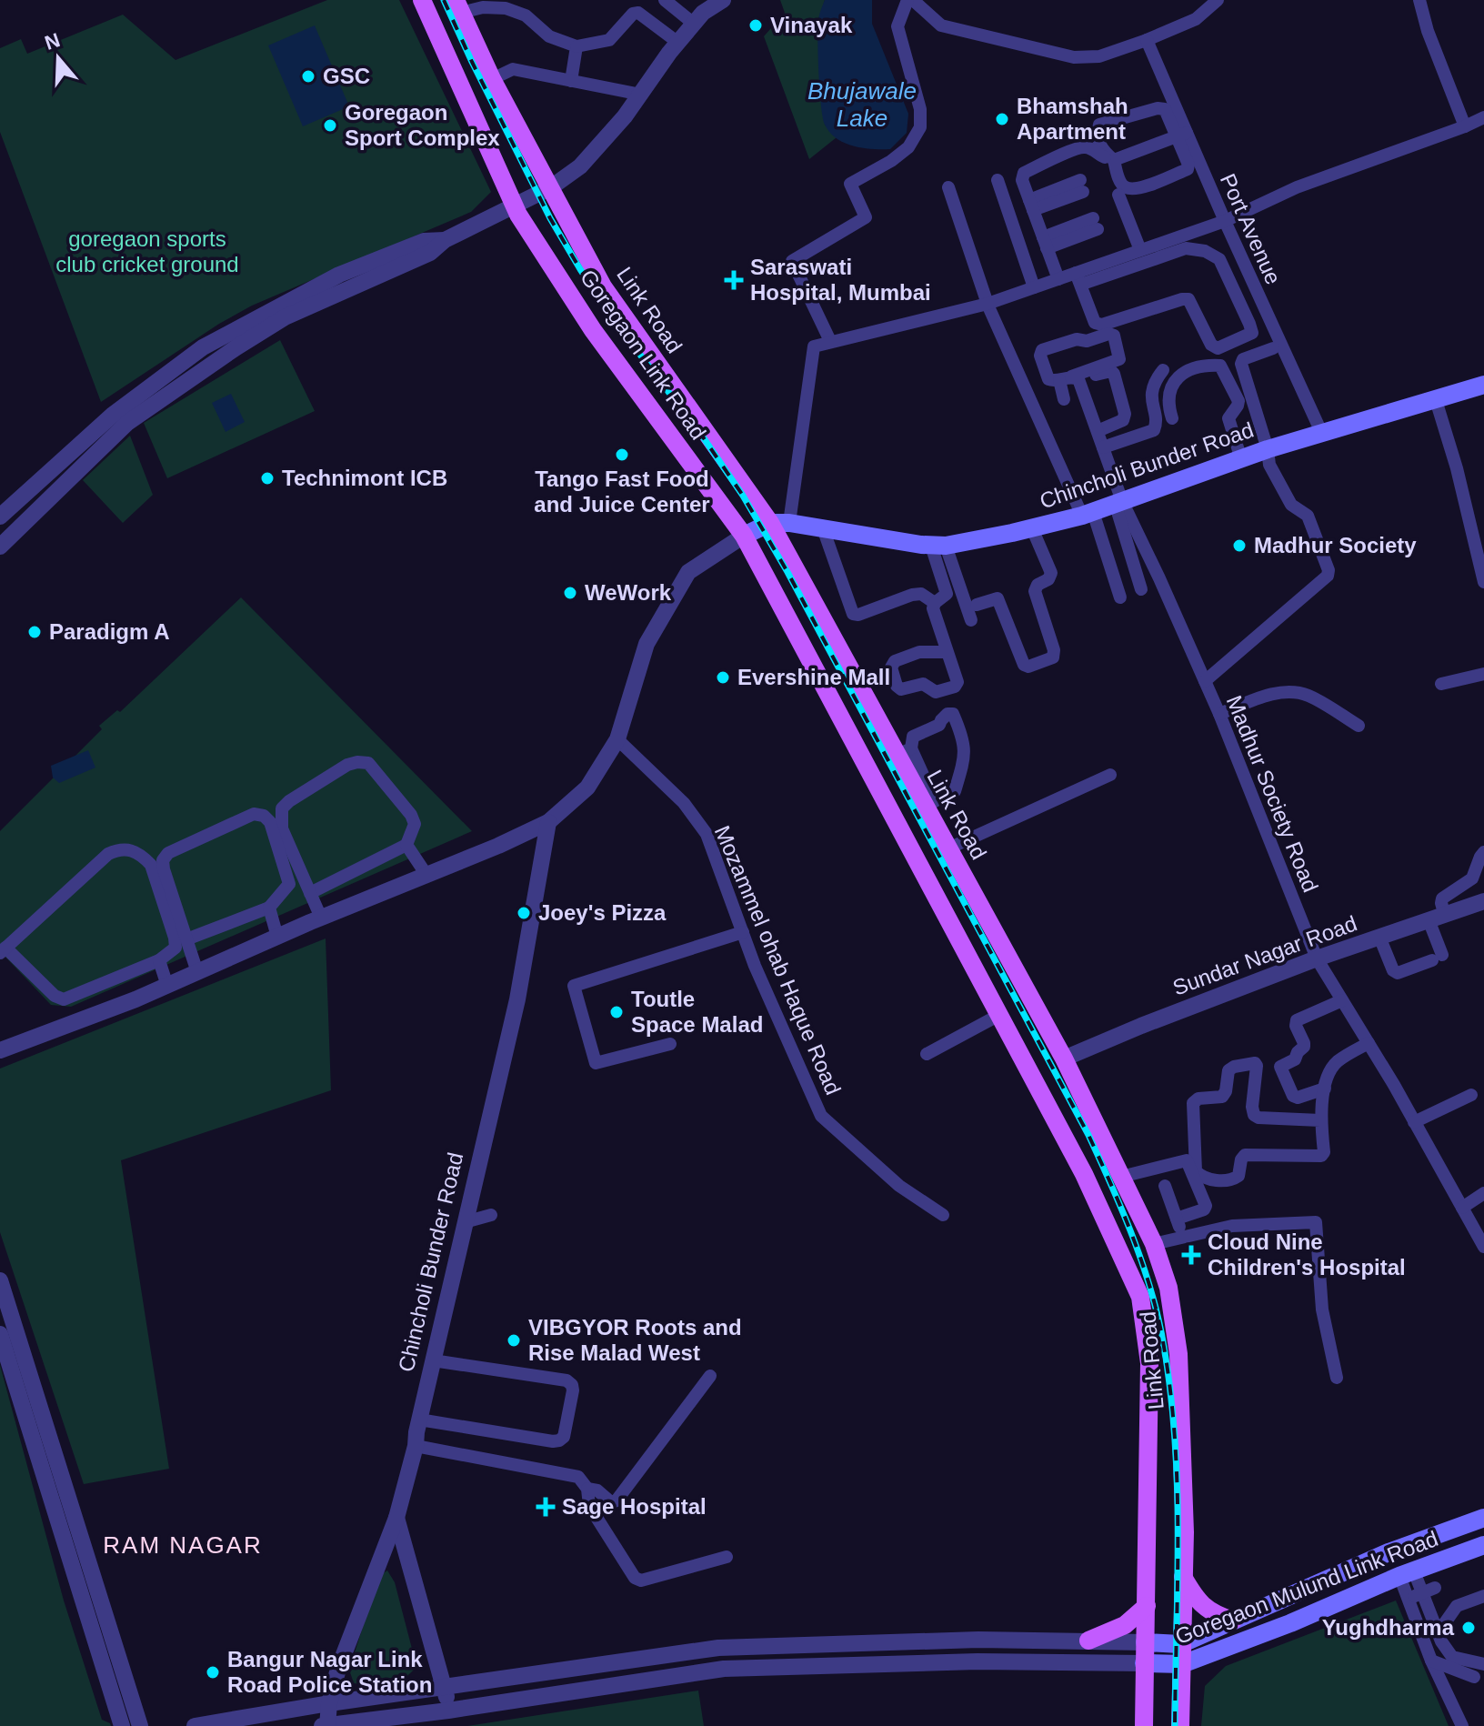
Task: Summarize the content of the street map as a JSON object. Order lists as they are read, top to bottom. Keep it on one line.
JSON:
{"streets":{"main road":["Link Road","Goregaon Link Road","Chincholi Bunder Road","Goregaon Mulund Link Road"],"street":["Port Avenue","Madhur Society Road","Sundar Nagar Road","Mozammel ohab Haque Road"]},"crossings":[["Port Avenue","Chincholi Bunder Road"],["Link Road","Goregaon Link Road"],["Link Road","Chincholi Bunder Road"],["Link Road","Sundar Nagar Road"],["Link Road","Goregaon Mulund Link Road"],["Goregaon Link Road","Chincholi Bunder Road"],["Chincholi Bunder Road","Madhur Society Road"],["Chincholi Bunder Road","Mozammel ohab Haque Road"],["Madhur Society Road","Sundar Nagar Road"]],"districts":["RAM NAGAR"],"water":["Bhujawale Lake"],"parks":["goregaon sports club cricket ground"],"places":{"other":["Vinayak","GSC","Bhamshah Apartment","Goregaon Sport Complex","Tango Fast Food and Juice Center","Technimont ICB","Madhur Society","WeWork","Paradigm A","Evershine Mall","Joey's Pizza","Toutle Space Malad","VIBGYOR Roots and Rise Malad West","Yughdharma","Bangur Nagar Link Road Police Station"],"health":["Saraswati Hospital, Mumbai","Cloud Nine Children's Hospital","Sage Hospital"]},"north":"top"}
